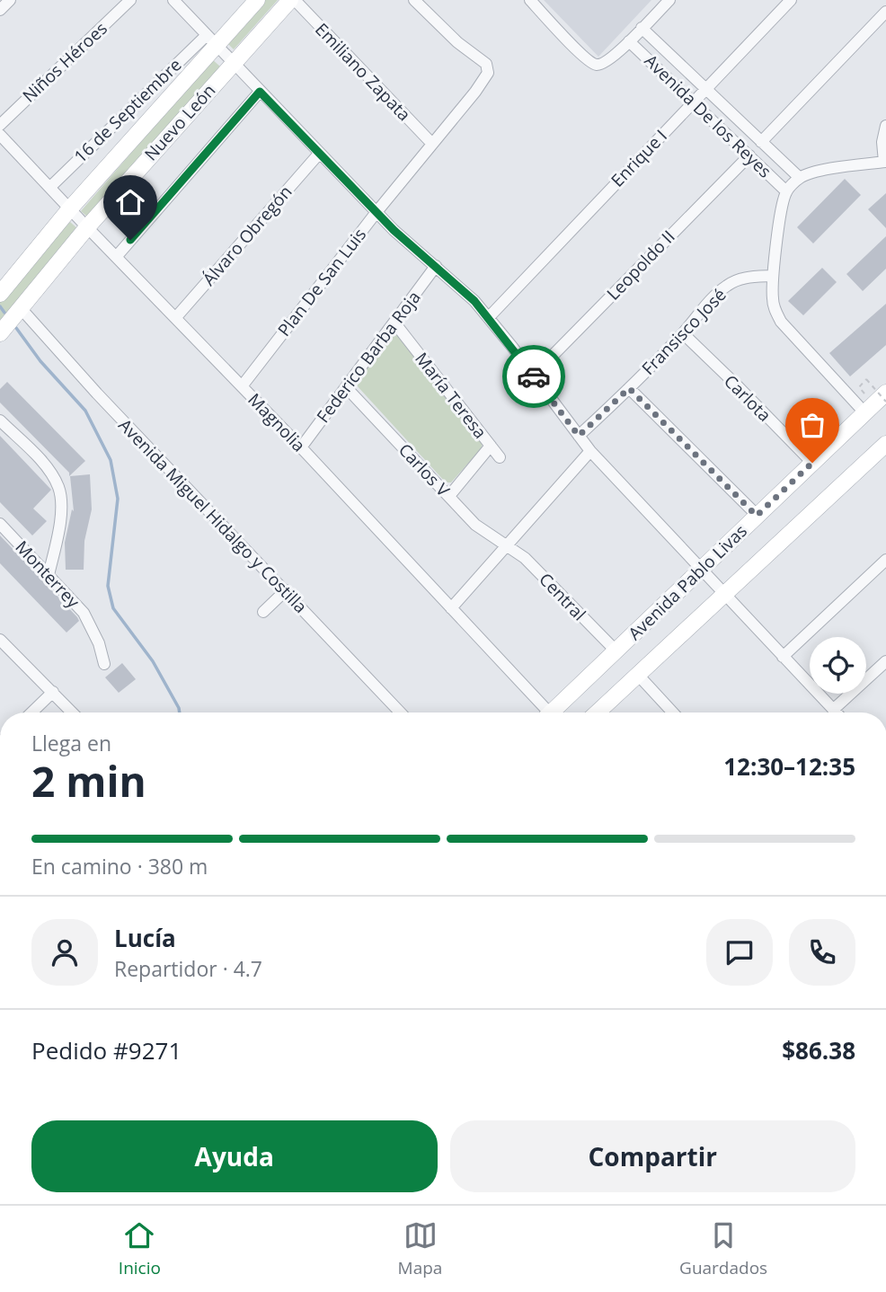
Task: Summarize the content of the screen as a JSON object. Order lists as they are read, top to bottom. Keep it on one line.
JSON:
{"streets":{"main road":["Nuevo León","Avenida Pablo Livas"],"street":["Niños Héroes","Emiliano Zapata","16 de Septiembre","Avenida De los Reyes","Enrique I","Álvaro Obregón","Leopoldo II","Plan De San Luis","Fransisco José","Federico Barba Roja","María Teresa","Carlota","Magnolia","Carlos V","Avenida Miguel Hidalgo y Costilla","Monterrey","Central"]},"crossings":[["Emiliano Zapata","Plan De San Luis"],["16 de Septiembre","Nuevo León"],["16 de Septiembre","Magnolia"],["Avenida De los Reyes","Enrique I"],["Avenida De los Reyes","Leopoldo II"],["Avenida De los Reyes","Fransisco José"],["Avenida De los Reyes","Avenida Pablo Livas"],["Nuevo León","Magnolia"],["Nuevo León","Avenida Miguel Hidalgo y Costilla"],["Álvaro Obregón","Magnolia"],["Plan De San Luis","Magnolia"],["Fransisco José","Carlota"],["Federico Barba Roja","María Teresa"],["Federico Barba Roja","Magnolia"],["Federico Barba Roja","Carlos V"],["María Teresa","Carlos V"],["Carlota","Avenida Pablo Livas"],["Carlos V","Central"],["Avenida Pablo Livas","Central"]],"page":{"heading":["2 min","Llega en","12:30–12:35"],"panel":["Lucía","Repartidor · 4.7","Pedido #9271","$86.38"],"bar":"En camino · 380 m","buttons":["Ayuda","Compartir"],"tabs":["Inicio","Mapa","Guardados"]}}
